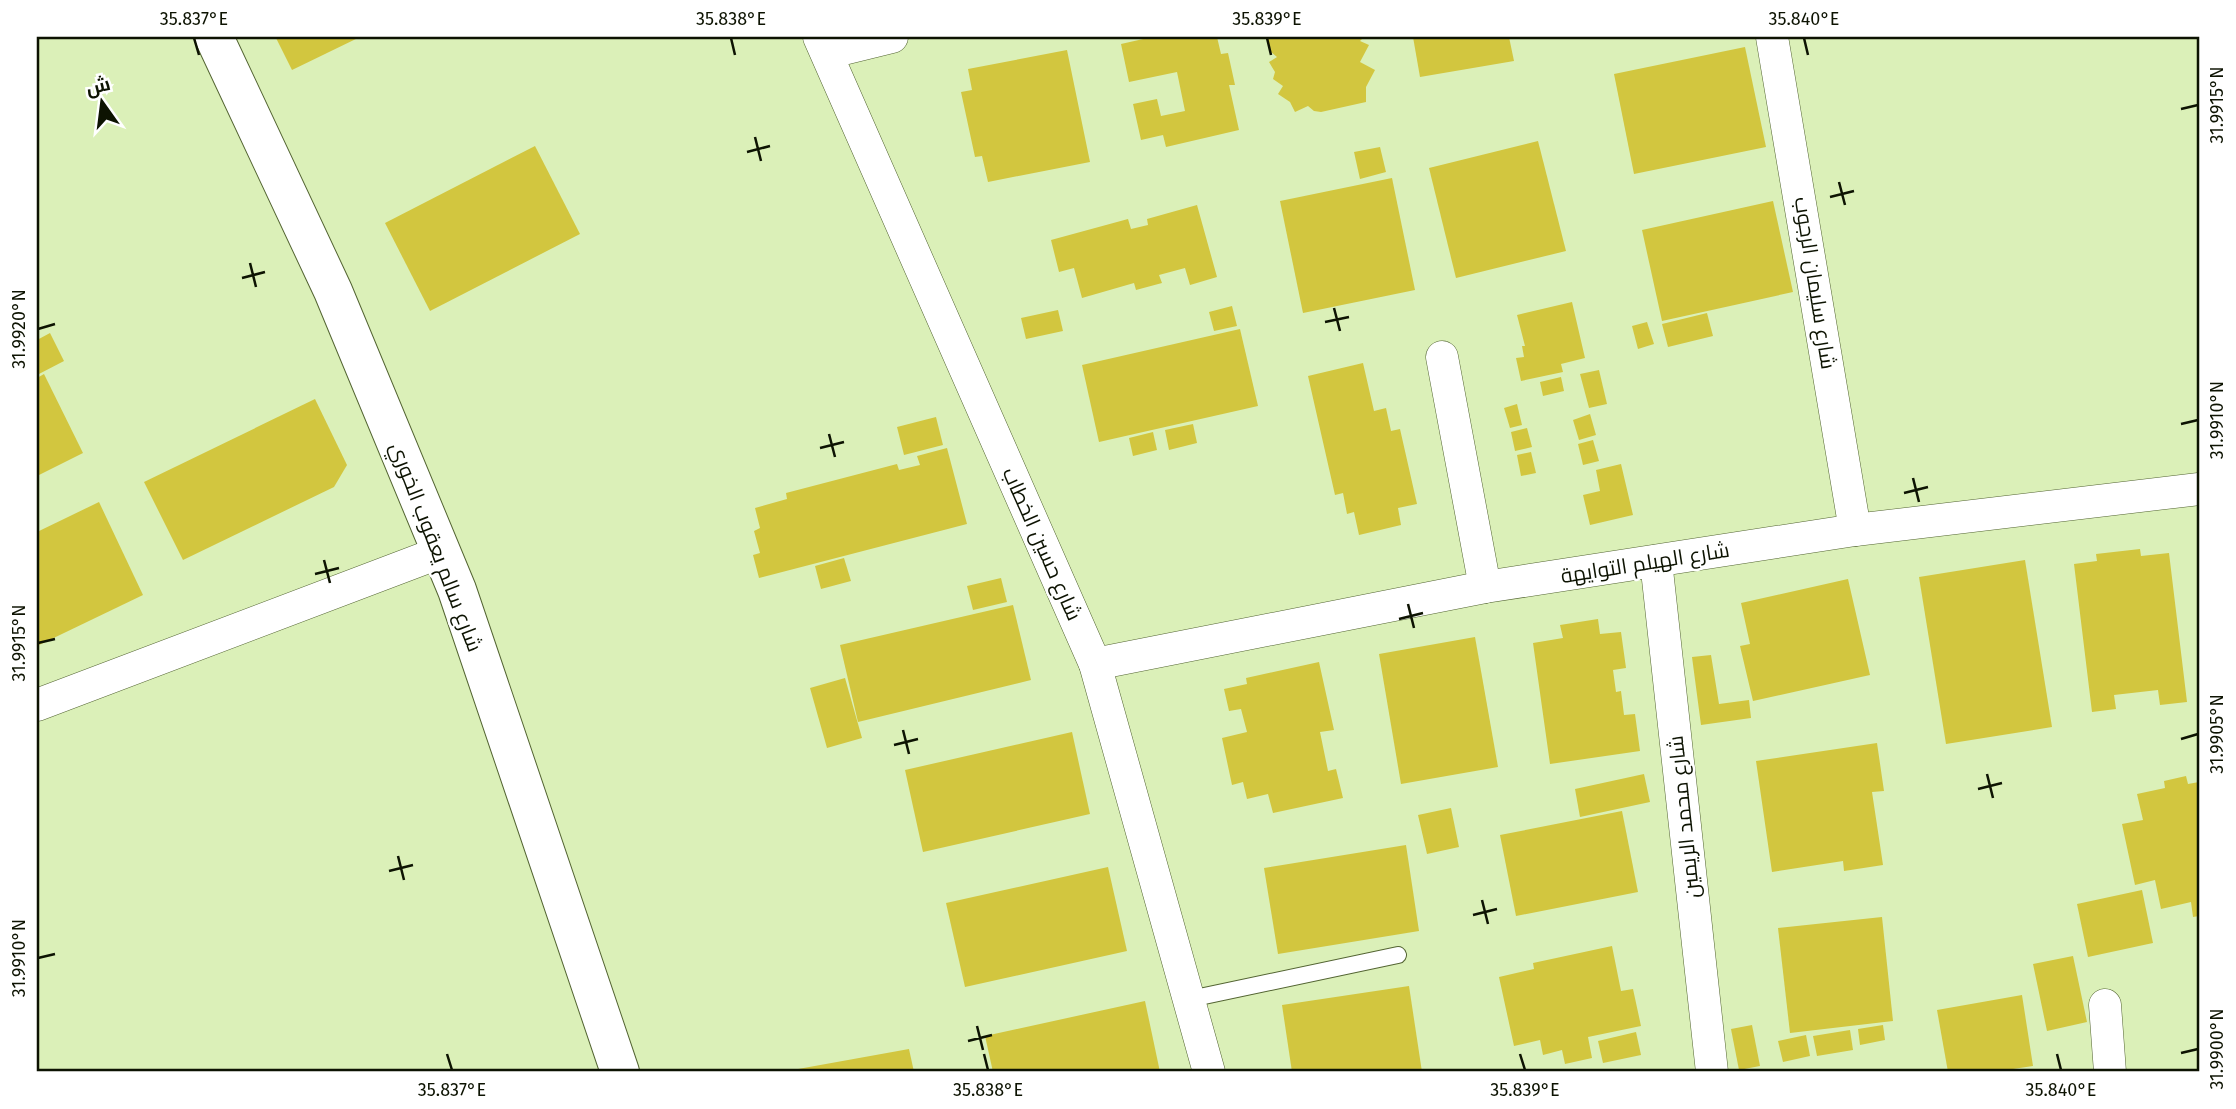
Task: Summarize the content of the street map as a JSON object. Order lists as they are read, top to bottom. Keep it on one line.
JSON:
{"streets":{"street":["شارع سليمان الرجوب","شارع حسين الخطاب","شارع سالم يعقوب الخوري","شارع الهيلم التوايهة","شارع محمد الريمين"]},"crossings":[["شارع سليمان الرجوب","شارع الهيلم التوايهة"],["شارع حسين الخطاب","شارع الهيلم التوايهة"],["شارع الهيلم التوايهة","شارع محمد الريمين"]],"north":"top","coordinates":["35.837°E","35.838°E","35.839°E","35.840°E","31.9915°N","31.9920°N","31.9910°N","31.9905°N","31.9900°N"]}
